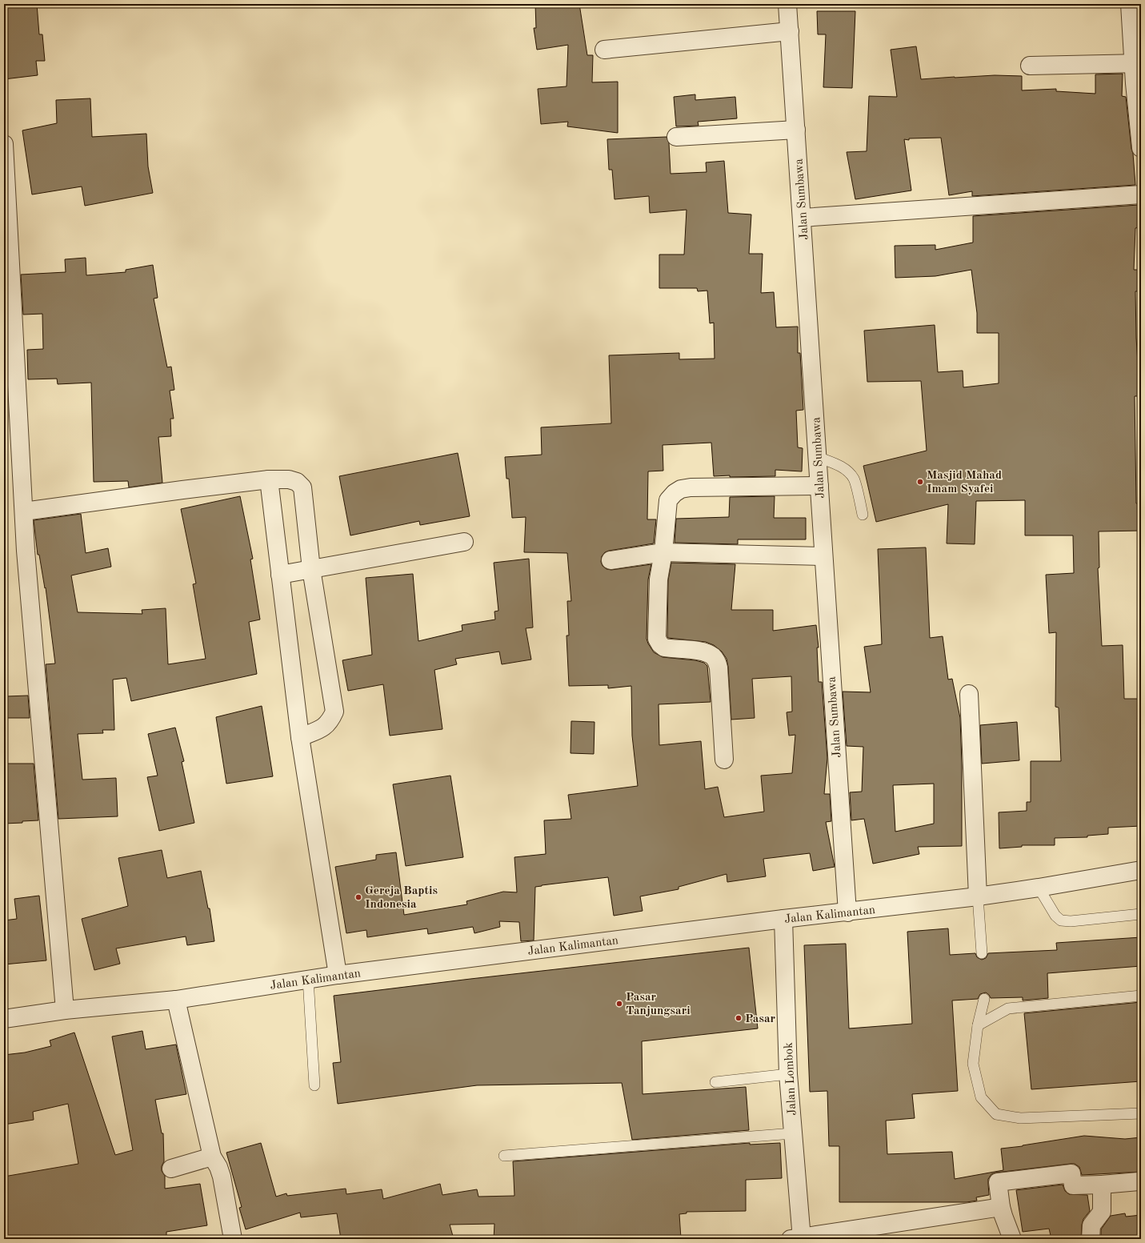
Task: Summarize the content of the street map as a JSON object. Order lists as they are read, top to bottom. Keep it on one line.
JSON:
{"streets":{"street":["Jalan Sumbawa","Jalan Kalimantan","Jalan Lombok"]},"crossings":[["Jalan Sumbawa","Jalan Kalimantan"],["Jalan Kalimantan","Jalan Lombok"]],"places":["Masjid Mahad Imam Syafei","Gereja Baptis Indonesia","Pasar Tanjungsari","Pasar"]}
